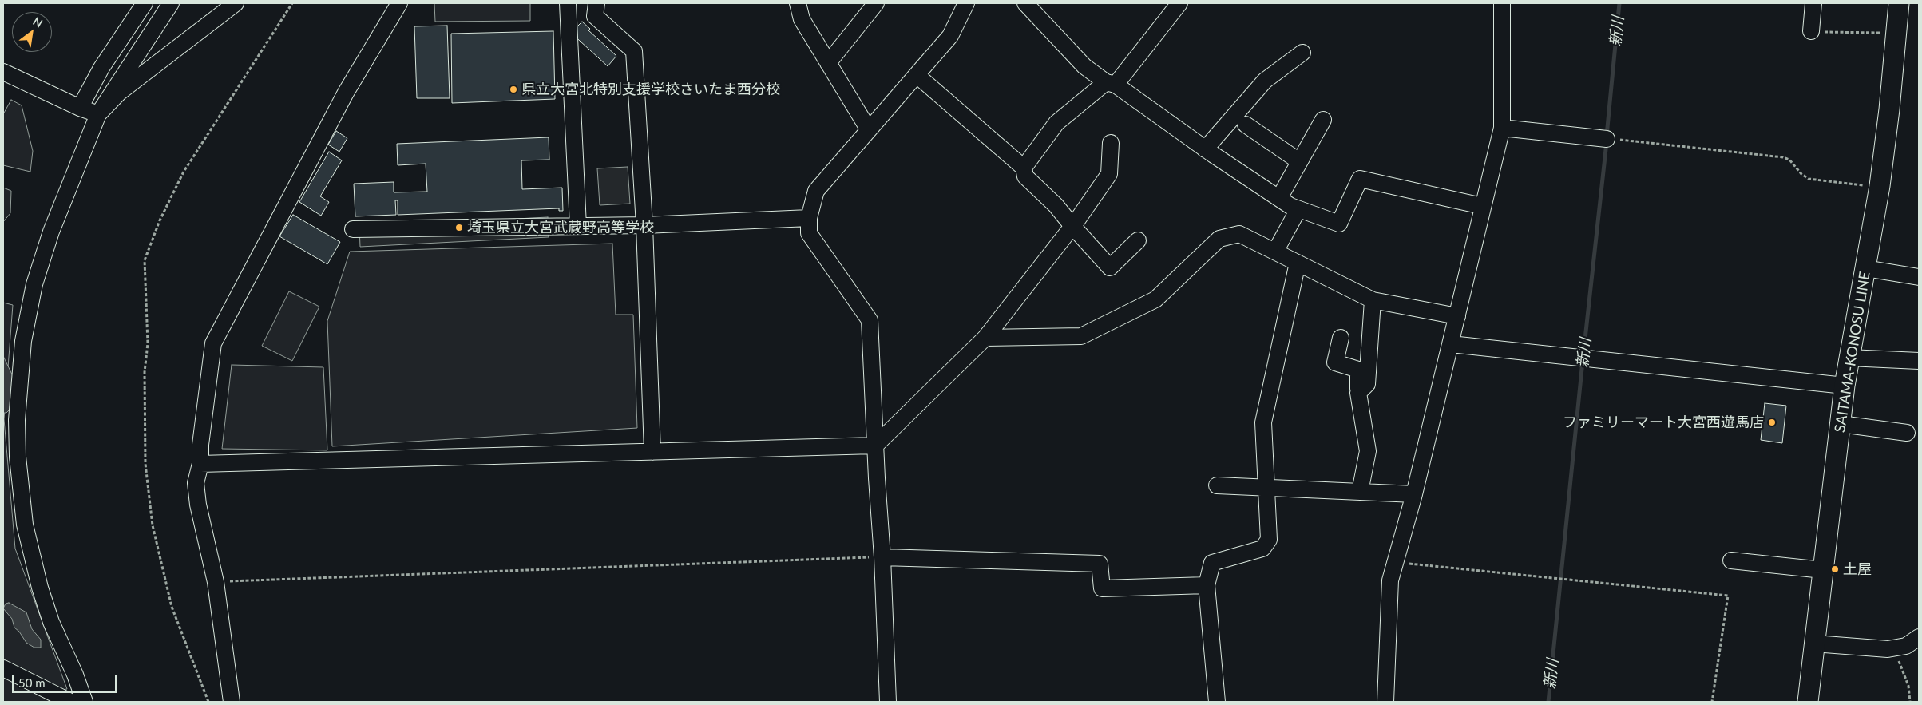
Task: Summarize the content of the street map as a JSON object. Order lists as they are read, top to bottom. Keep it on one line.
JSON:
{"streets":{"main road":["SAITAMA-KONOSU LINE"]},"water":["新川"],"places":["県立大宮北特別支援学校さいたま西分校","埼玉県立大宮武蔵野高等学校","ファミリーマート大宮西遊馬店","土屋"],"scale_bar":"50 m","north":"top right"}
